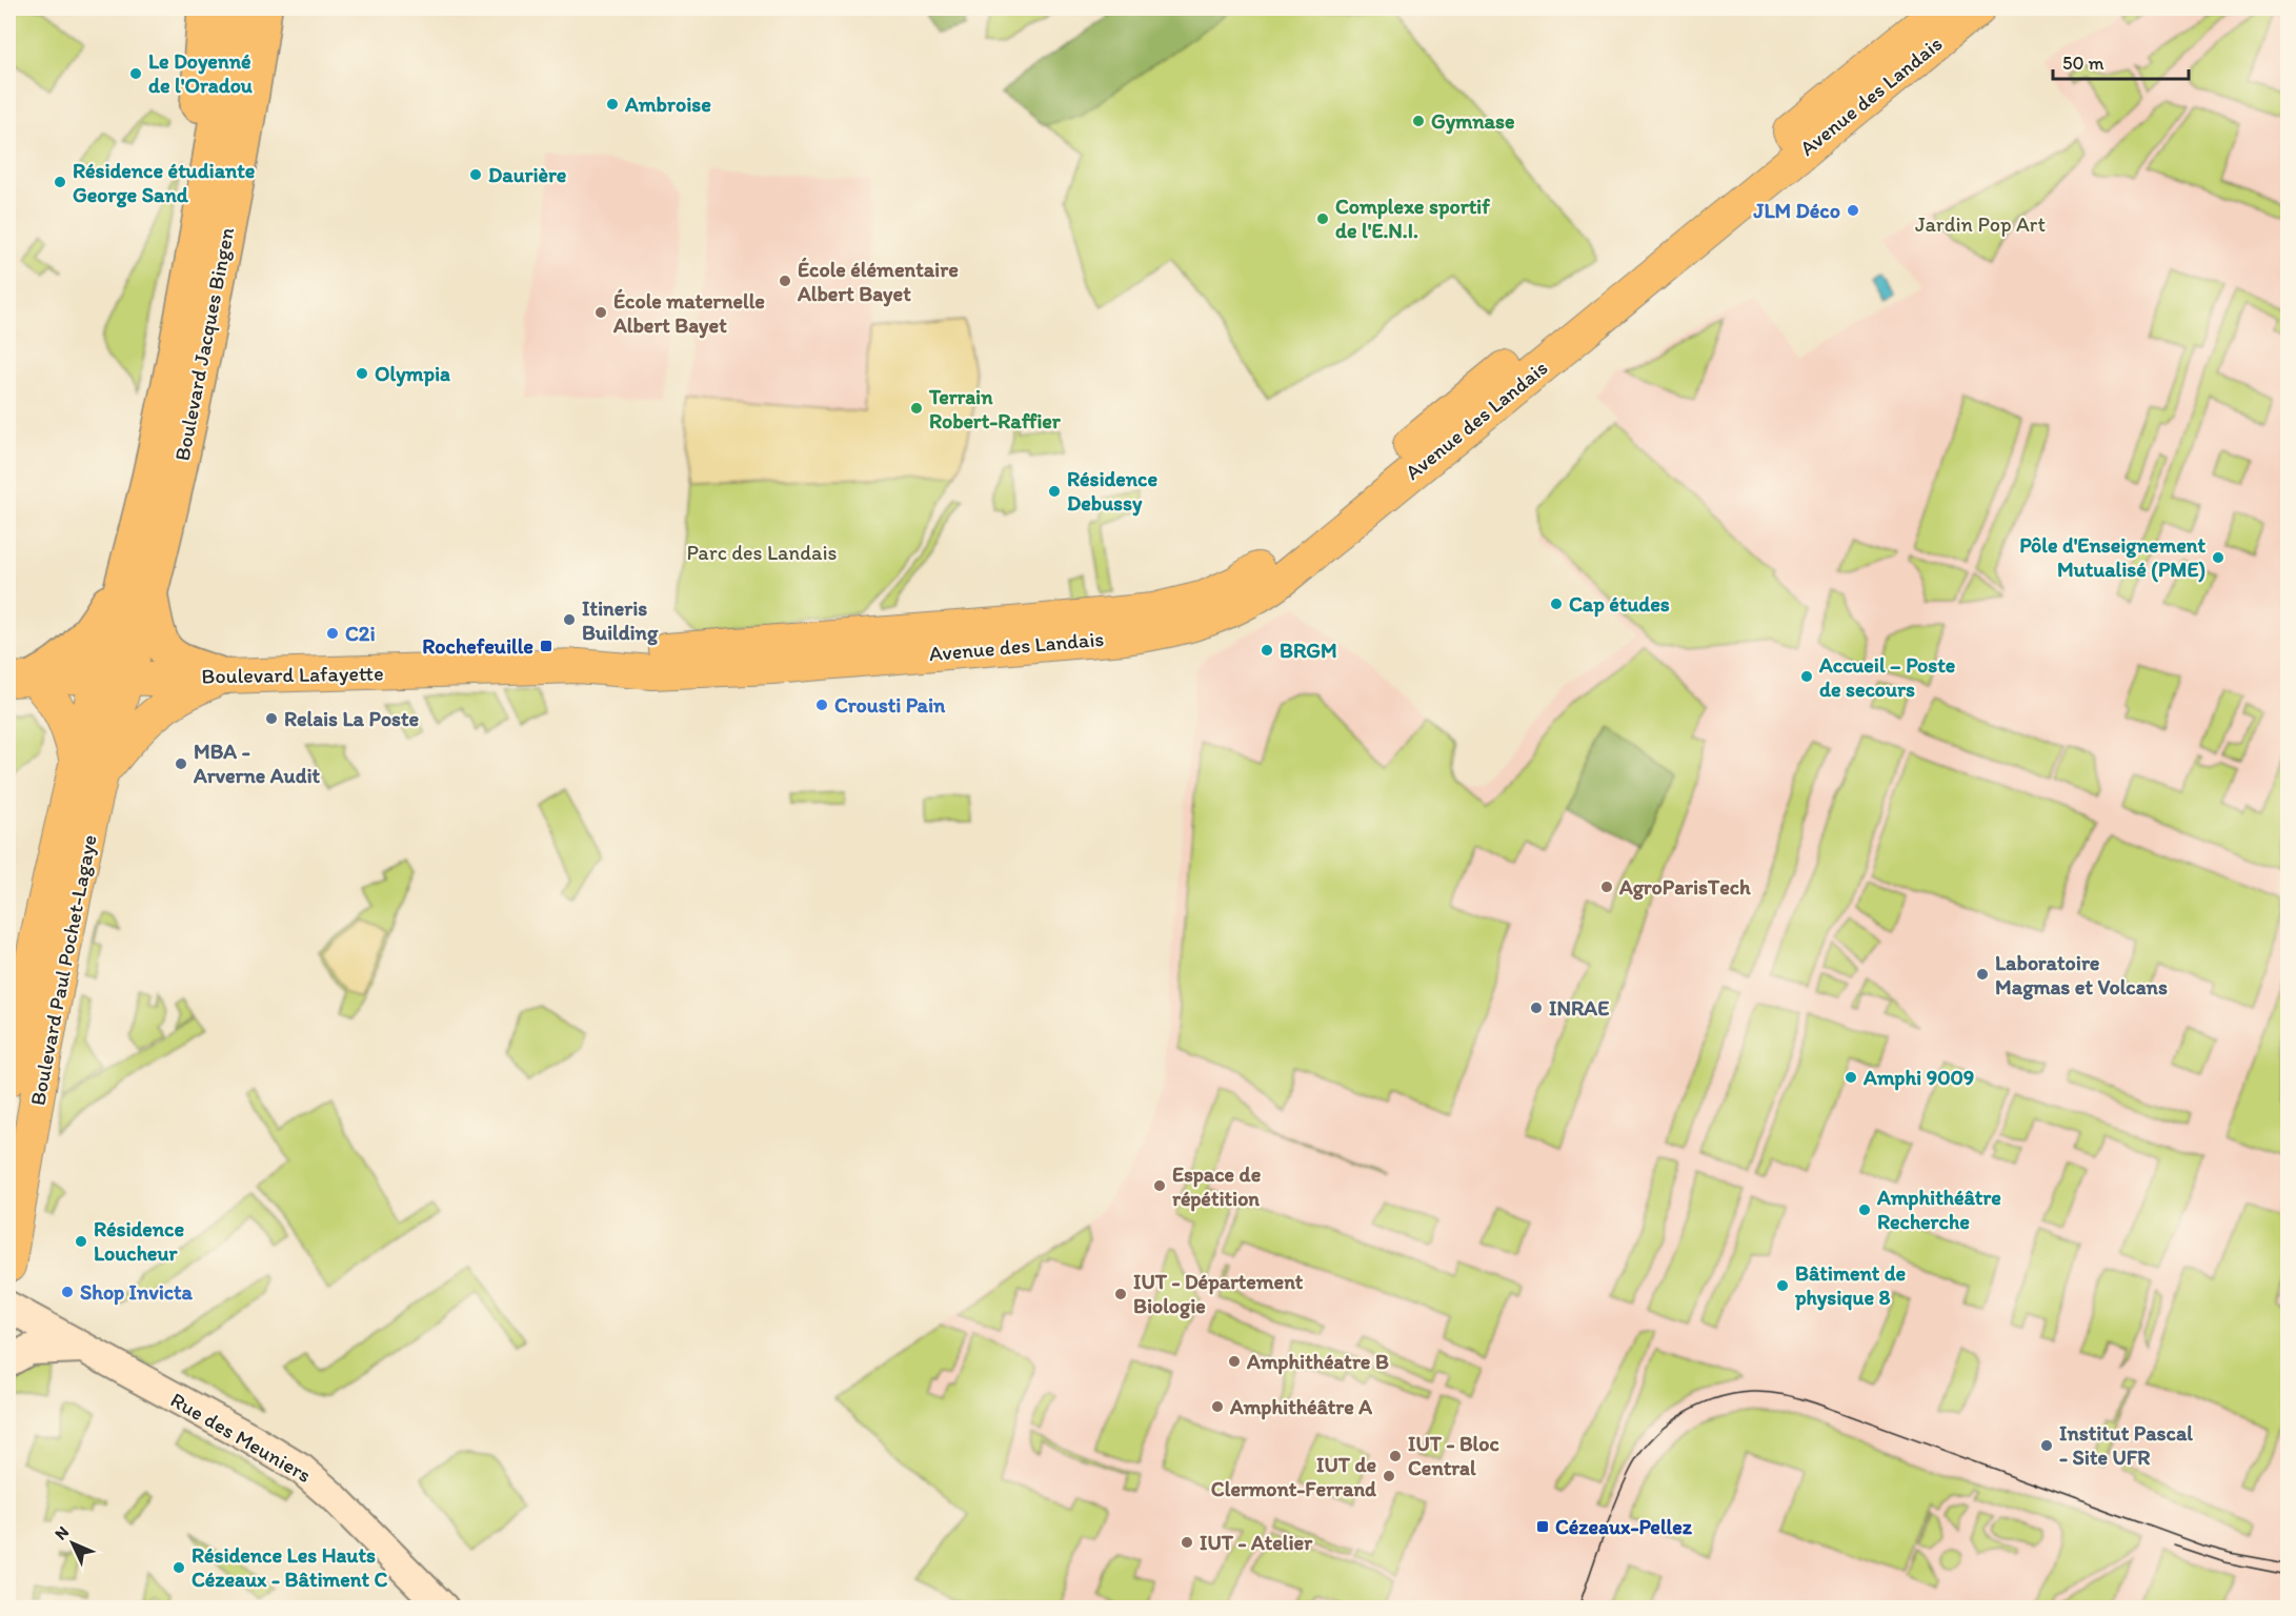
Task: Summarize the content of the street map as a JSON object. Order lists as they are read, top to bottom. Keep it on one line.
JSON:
{"streets":{"highway":["Boulevard Jacques Bingen"],"main road":["Avenue des Landais","Boulevard Lafayette","Boulevard Paul Pochet-Lagaye","Rue des Meuniers"]},"crossings":[["Avenue des Landais","Boulevard Lafayette"],["Boulevard Jacques Bingen","Boulevard Lafayette"],["Boulevard Jacques Bingen","Boulevard Paul Pochet-Lagaye"],["Boulevard Lafayette","Boulevard Paul Pochet-Lagaye"]],"parks":["Jardin Pop Art","Parc des Landais"],"places":{"other":["Le Doyenné de l'Oradou","Ambroise","Gymnase","Daurière","Résidence étudiante George Sand","JLM Déco","Complexe sportif de l'E.N.I.","École élémentaire Albert Bayet","École maternelle Albert Bayet","Olympia","Terrain Robert-Raffier","Résidence Debussy","Pôle d'Enseignement Mutualisé (PME)","Cap études","Itineris Building","C2i","BRGM","Accueil − Poste de secours","Crousti Pain","Relais La Poste","MBA - Arverne Audit","AgroParisTech","Laboratoire Magmas et Volcans","INRAE","Amphi 9009","Espace de répétition","Amphithéâtre Recherche","Résidence Loucheur","Bâtiment de physique 8","Shop Invicta","IUT - Département Biologie","Amphithéatre B","Amphithéâtre A","Institut Pascal - Site UFR","IUT - Bloc Central","IUT de Clermont-Ferrand","IUT - Atelier","Résidence Les Hauts Cézeaux - Bâtiment C"],"transit":["Rochefeuille","Cézeaux-Pellez"]},"scale_bar":"50 m","north":"top left"}
